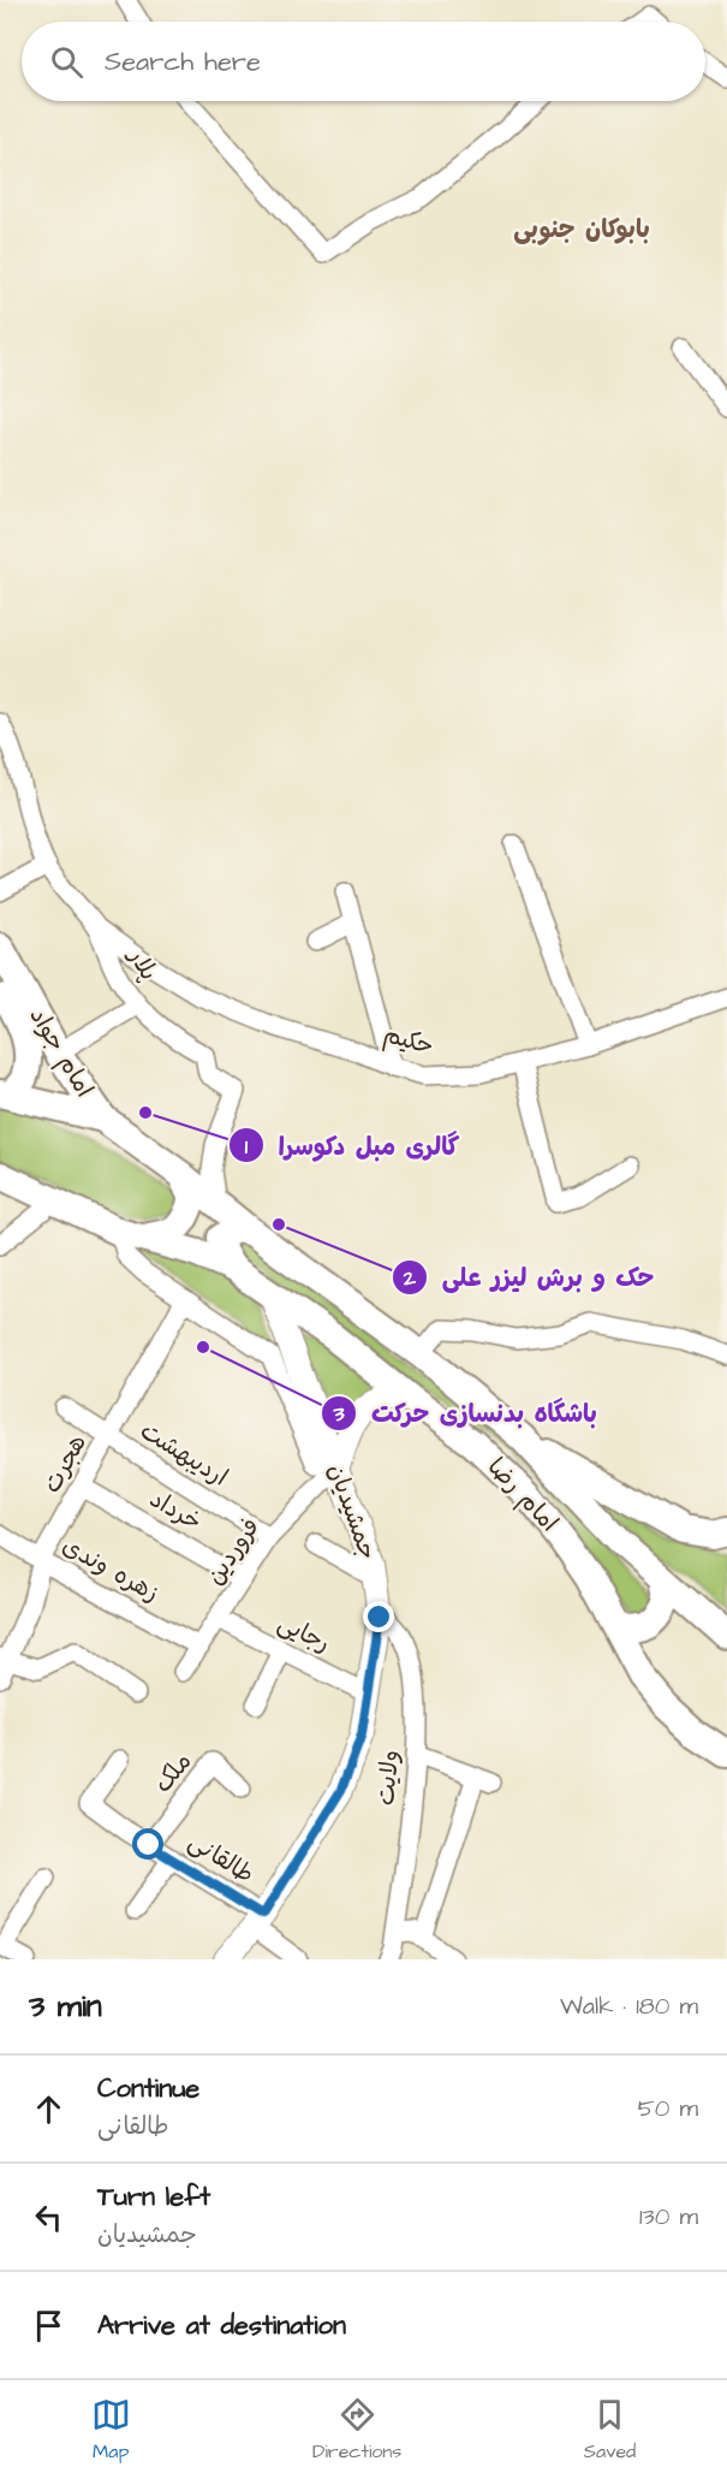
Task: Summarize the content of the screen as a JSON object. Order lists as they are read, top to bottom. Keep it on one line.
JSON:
{"streets":{"main road":["امام جواد","امام رضا"],"street":["پلار","حکیم","اردیبهشت","هجرت","خرداد","جمشیدیان","فروردین","زهره وندی","رجایی","ملک","ولایت","طالقانی"]},"crossings":[["پلار","حکیم"],["پلار","امام رضا"],["امام جواد","امام رضا"],["اردیبهشت","هجرت"],["اردیبهشت","فروردین"],["هجرت","خرداد"],["هجرت","زهره وندی"],["امام رضا","جمشیدیان"],["خرداد","فروردین"],["جمشیدیان","فروردین"],["جمشیدیان","رجایی"],["جمشیدیان","ولایت"],["جمشیدیان","طالقانی"],["فروردین","زهره وندی"],["فروردین","رجایی"],["ملک","طالقانی"]],"districts":["بابوکان جنوبی"],"places":["گالری مبل دکوسرا","حک و برش لیزر علی","باشگاه بدنسازی حرکت"],"page":{"search":"Search here","heading":["3 min","Walk · 180 m"],"list":[["Continue","طالقانی","50 m"],["Turn left","جمشیدیان","130 m"],"Arrive at destination"],"nav":["Map","Directions","Saved"]}}
